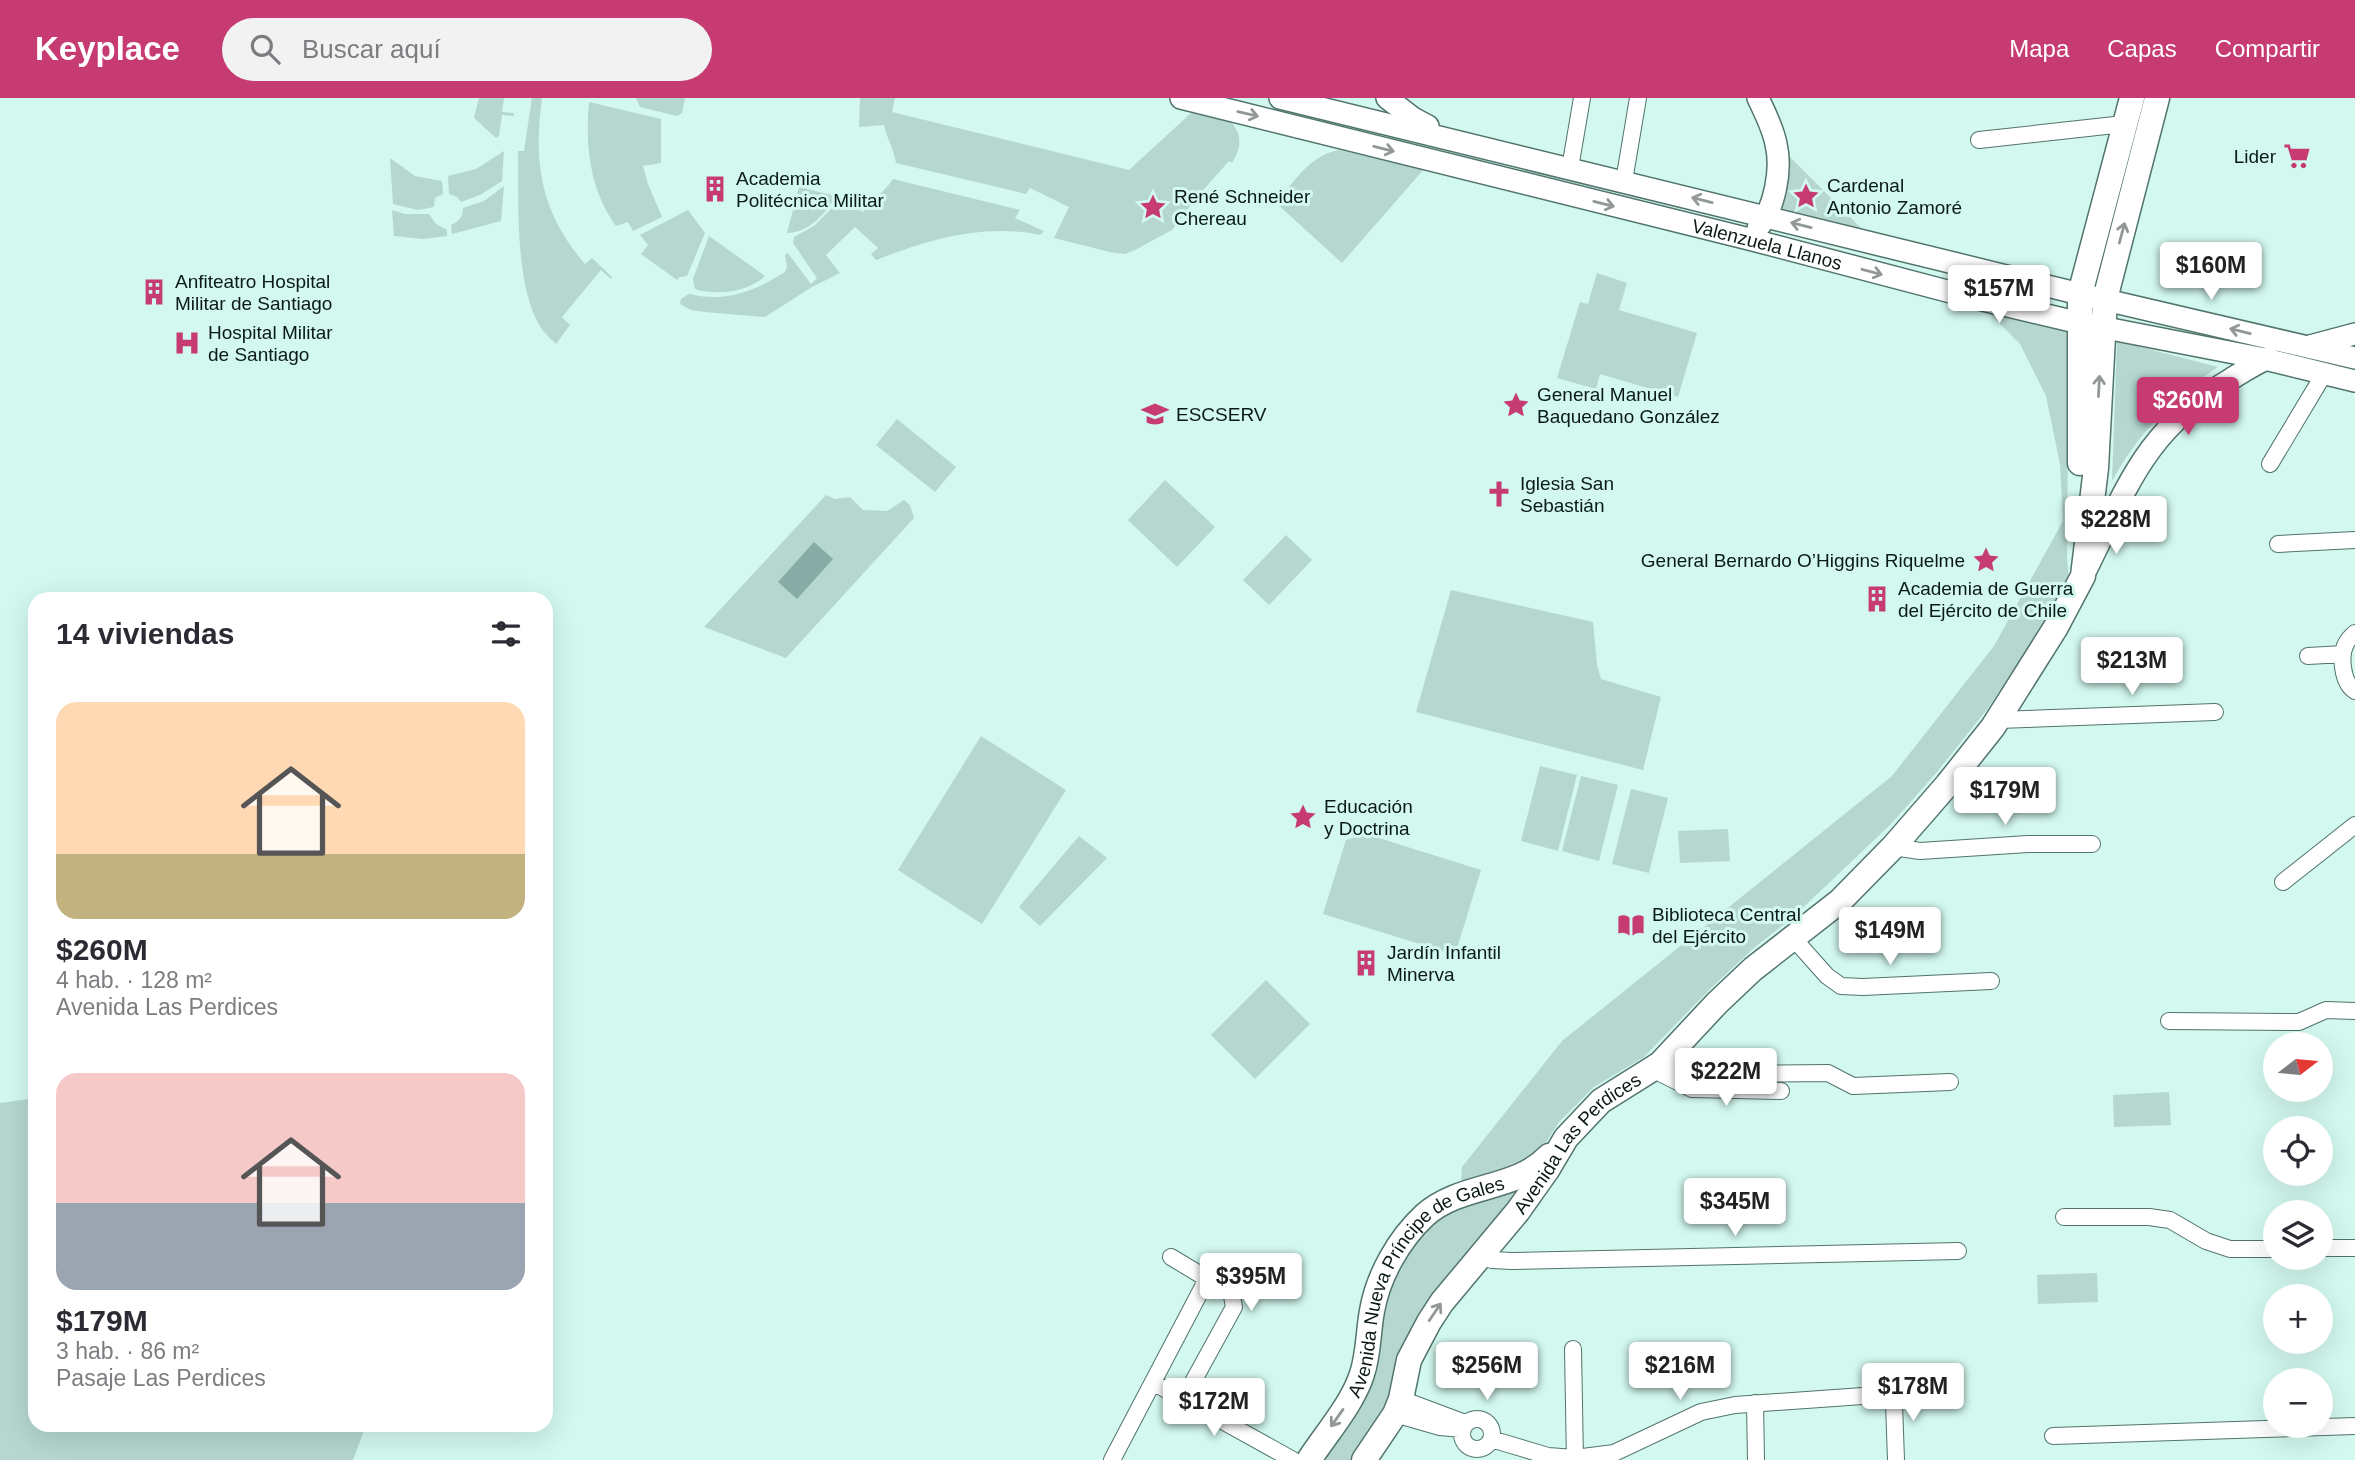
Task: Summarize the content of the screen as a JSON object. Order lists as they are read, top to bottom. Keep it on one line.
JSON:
{"streets":{"main road":["Valenzuela Llanos","Avenida Las Perdices","Avenida Nueva Príncipe de Gales"]},"crossings":[["Valenzuela Llanos","Avenida Las Perdices"],["Avenida Las Perdices","Avenida Nueva Príncipe de Gales"]],"one_way":["Avenida Nueva Príncipe de Gales"],"places":{"supermarket":["Lider"],"building":["Academia Politécnica Militar","Anfiteatro Hospital Militar de Santiago","Academia de Guerra del Ejército de Chile","Jardín Infantil Minerva"],"place":["Cardenal Antonio Zamoré","René Schneider Chereau","General Manuel Baquedano González","General Bernardo O’Higgins Riquelme","Educación y Doctrina"],"hospital":["Hospital Militar de Santiago"],"school or university":["ESCSERV"],"church":["Iglesia San Sebastián"],"library":["Biblioteca Central del Ejército"]},"north":"right","page":{"header":"Keyplace","search":"Buscar aquí","nav":["Mapa","Capas","Compartir"],"price":["$160M","$157M","$260M","$228M","$213M","$179M","$149M","$222M","$345M","$395M","$256M","$216M","$178M","$172M"],"heading":"14 viviendas","list":[{"name":"$260M","note":"4 hab. · 128 m² · Avenida Las Perdices"},{"name":"$179M","note":"3 hab. · 86 m² · Pasaje Las Perdices"}],"map_buttons":["+","−"]}}
